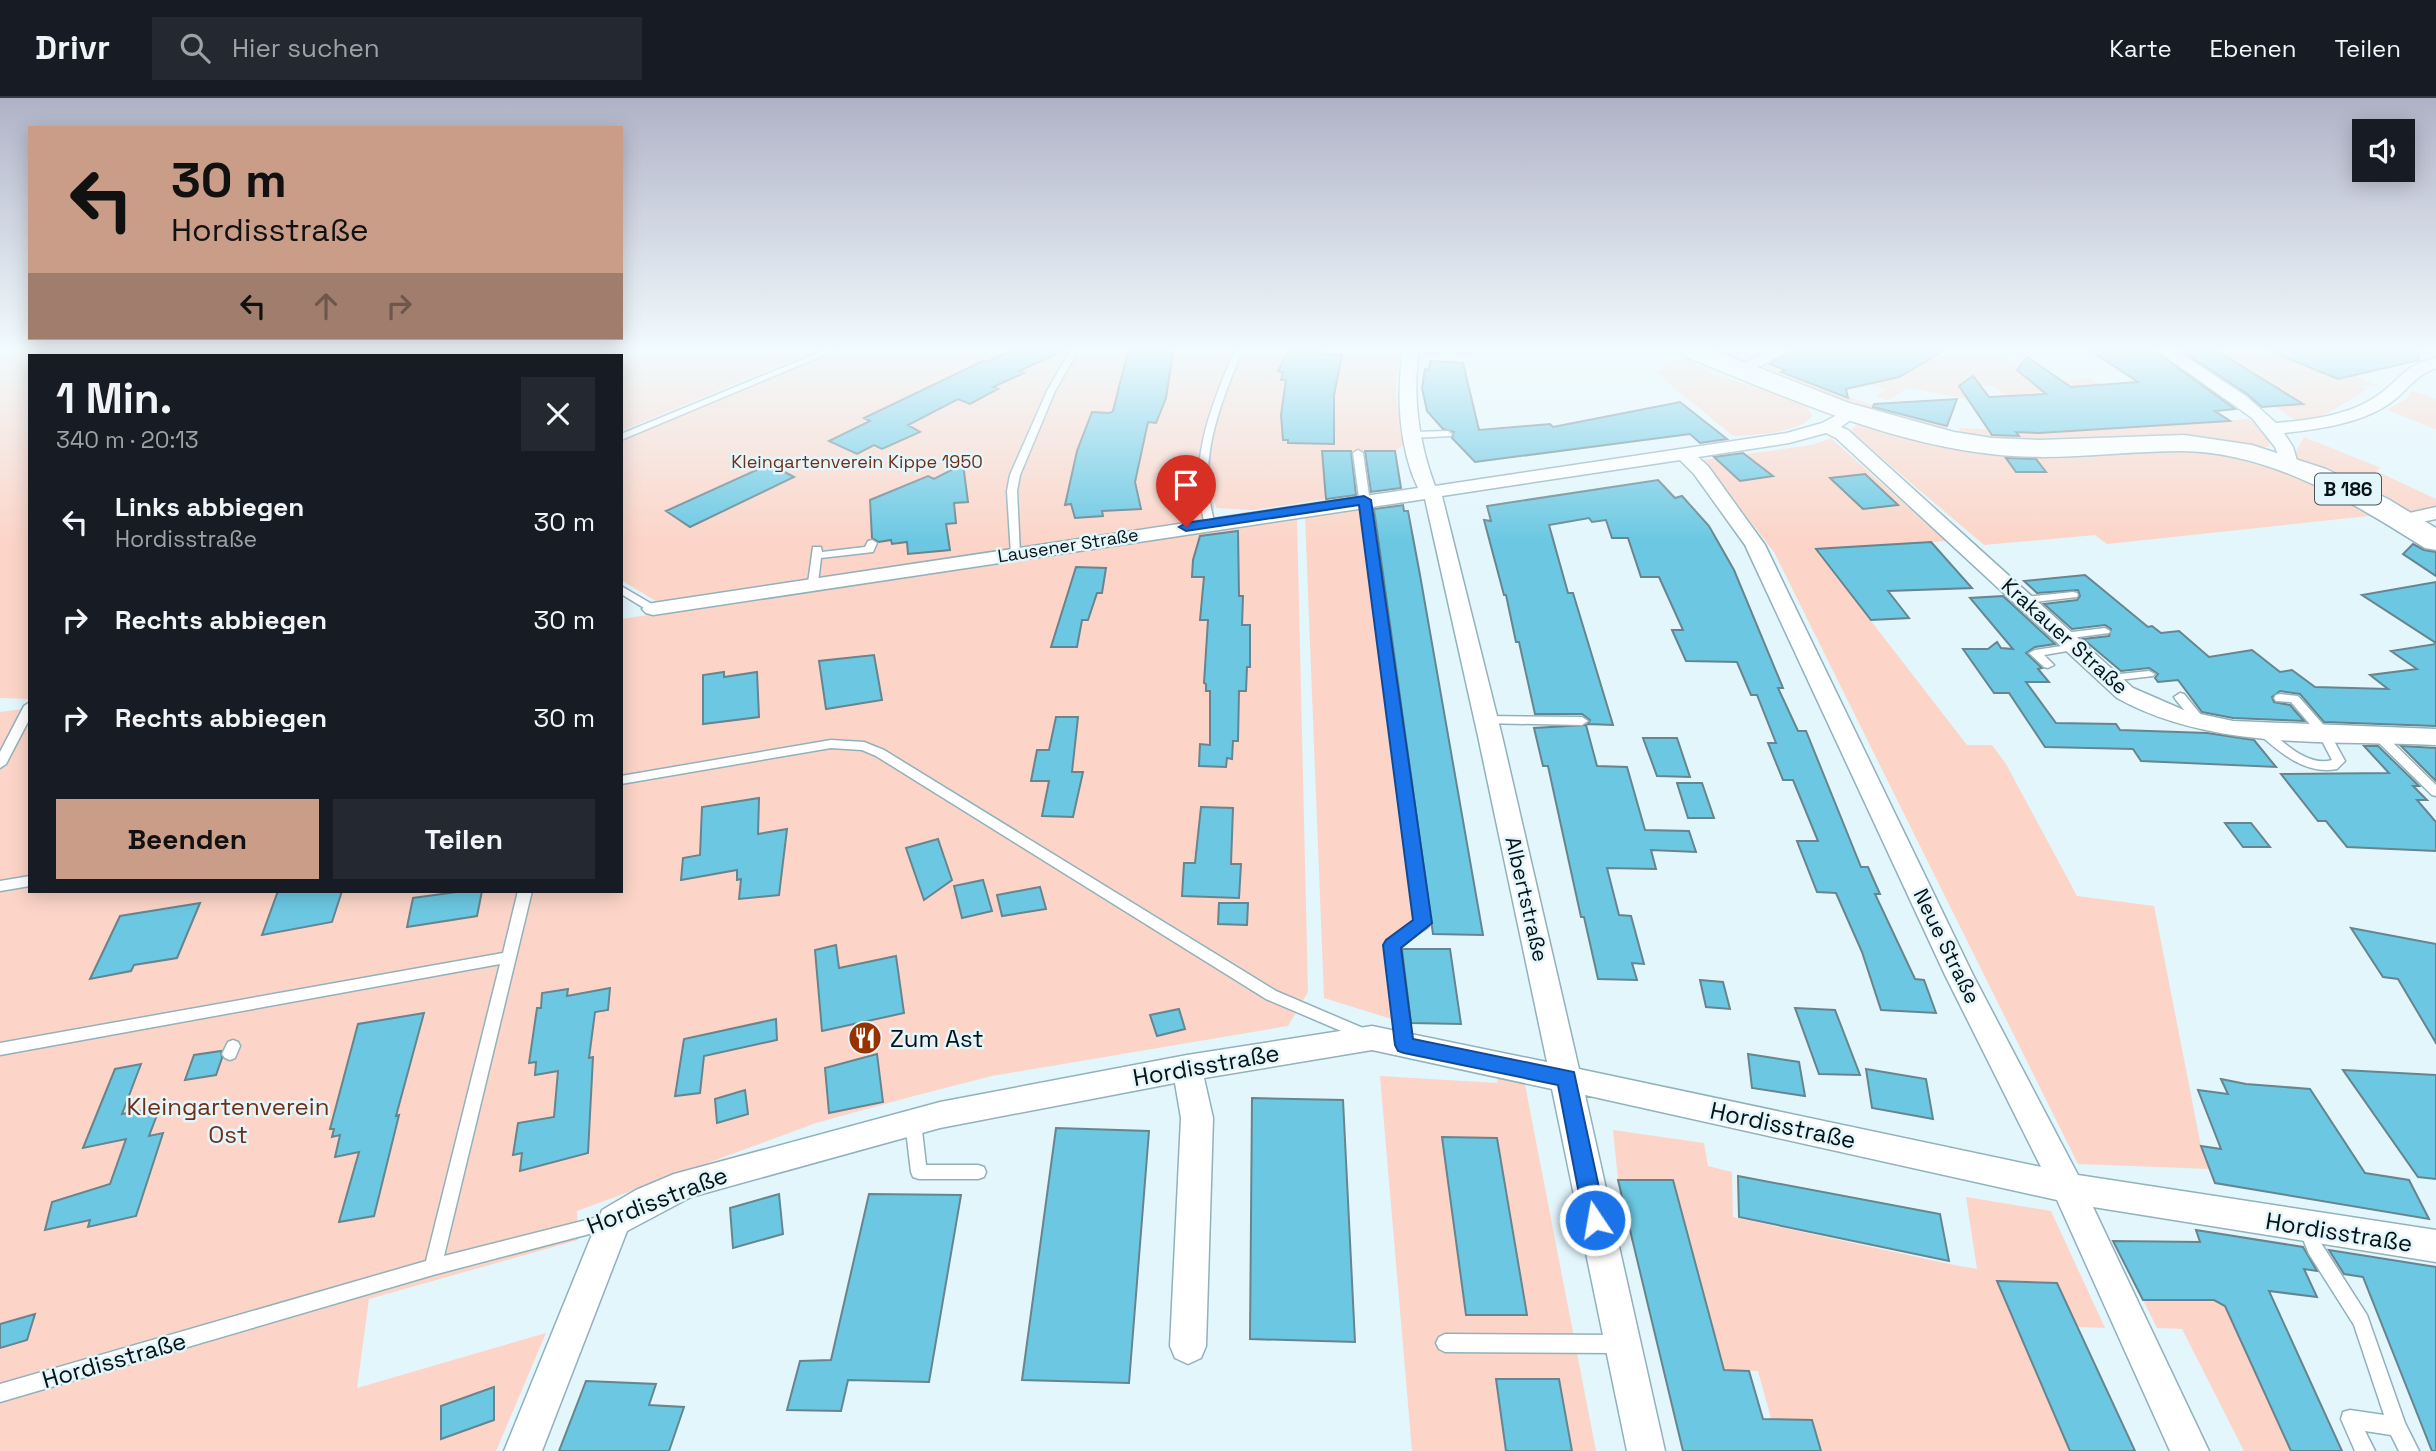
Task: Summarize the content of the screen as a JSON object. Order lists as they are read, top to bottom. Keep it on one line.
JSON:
{"streets":{"main road":["B 186"],"street":["Lausener Straße","Krakauer Straße","Albertstraße","Neue Straße","Hordisstraße"]},"crossings":[["Lausener Straße","Krakauer Straße"],["Lausener Straße","Albertstraße"],["Lausener Straße","Neue Straße"],["Albertstraße","Hordisstraße"],["Neue Straße","Hordisstraße"]],"parks":["Kleingartenverein Kippe 1950","Kleingartenverein Ost"],"places":{"restaurant":["Zum Ast"]},"page":{"header":"Drivr","search":"Hier suchen","nav":["Karte","Ebenen","Teilen"],"turn":["30 m","Hordisstraße"],"heading":["1 Min.","340 m · 20:13"],"list":[{"name":"Links abbiegen","note":"Hordisstraße","value":"30 m"},{"name":"Rechts abbiegen","value":"30 m"},{"name":"Rechts abbiegen","value":"30 m"}],"buttons":["Beenden","Teilen"]}}
